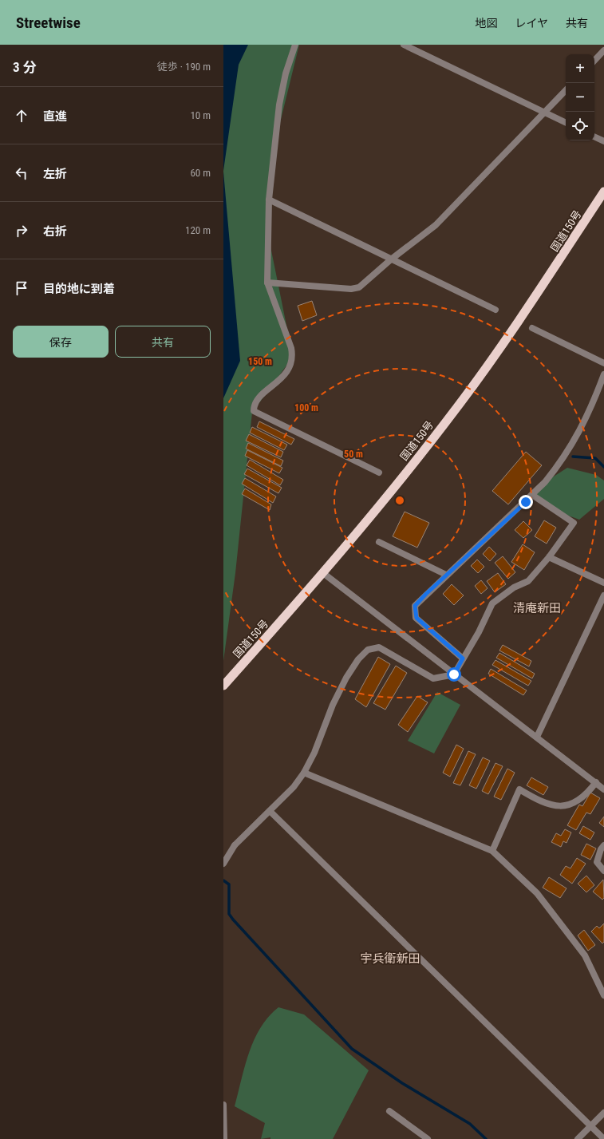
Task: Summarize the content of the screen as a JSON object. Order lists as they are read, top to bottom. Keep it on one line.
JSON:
{"streets":{"highway":["国道150号"]},"districts":["清庵新田","宇兵衛新田"],"page":{"header":"Streetwise","nav":["地図","レイヤ","共有"],"heading":["3 分","徒歩 · 190 m"],"map_buttons":["+","−"],"list":[["直進","10 m"],["左折","60 m"],["右折","120 m"],"目的地に到着"],"buttons":["保存","共有"]},"rings":["150 m","100 m","50 m"]}
